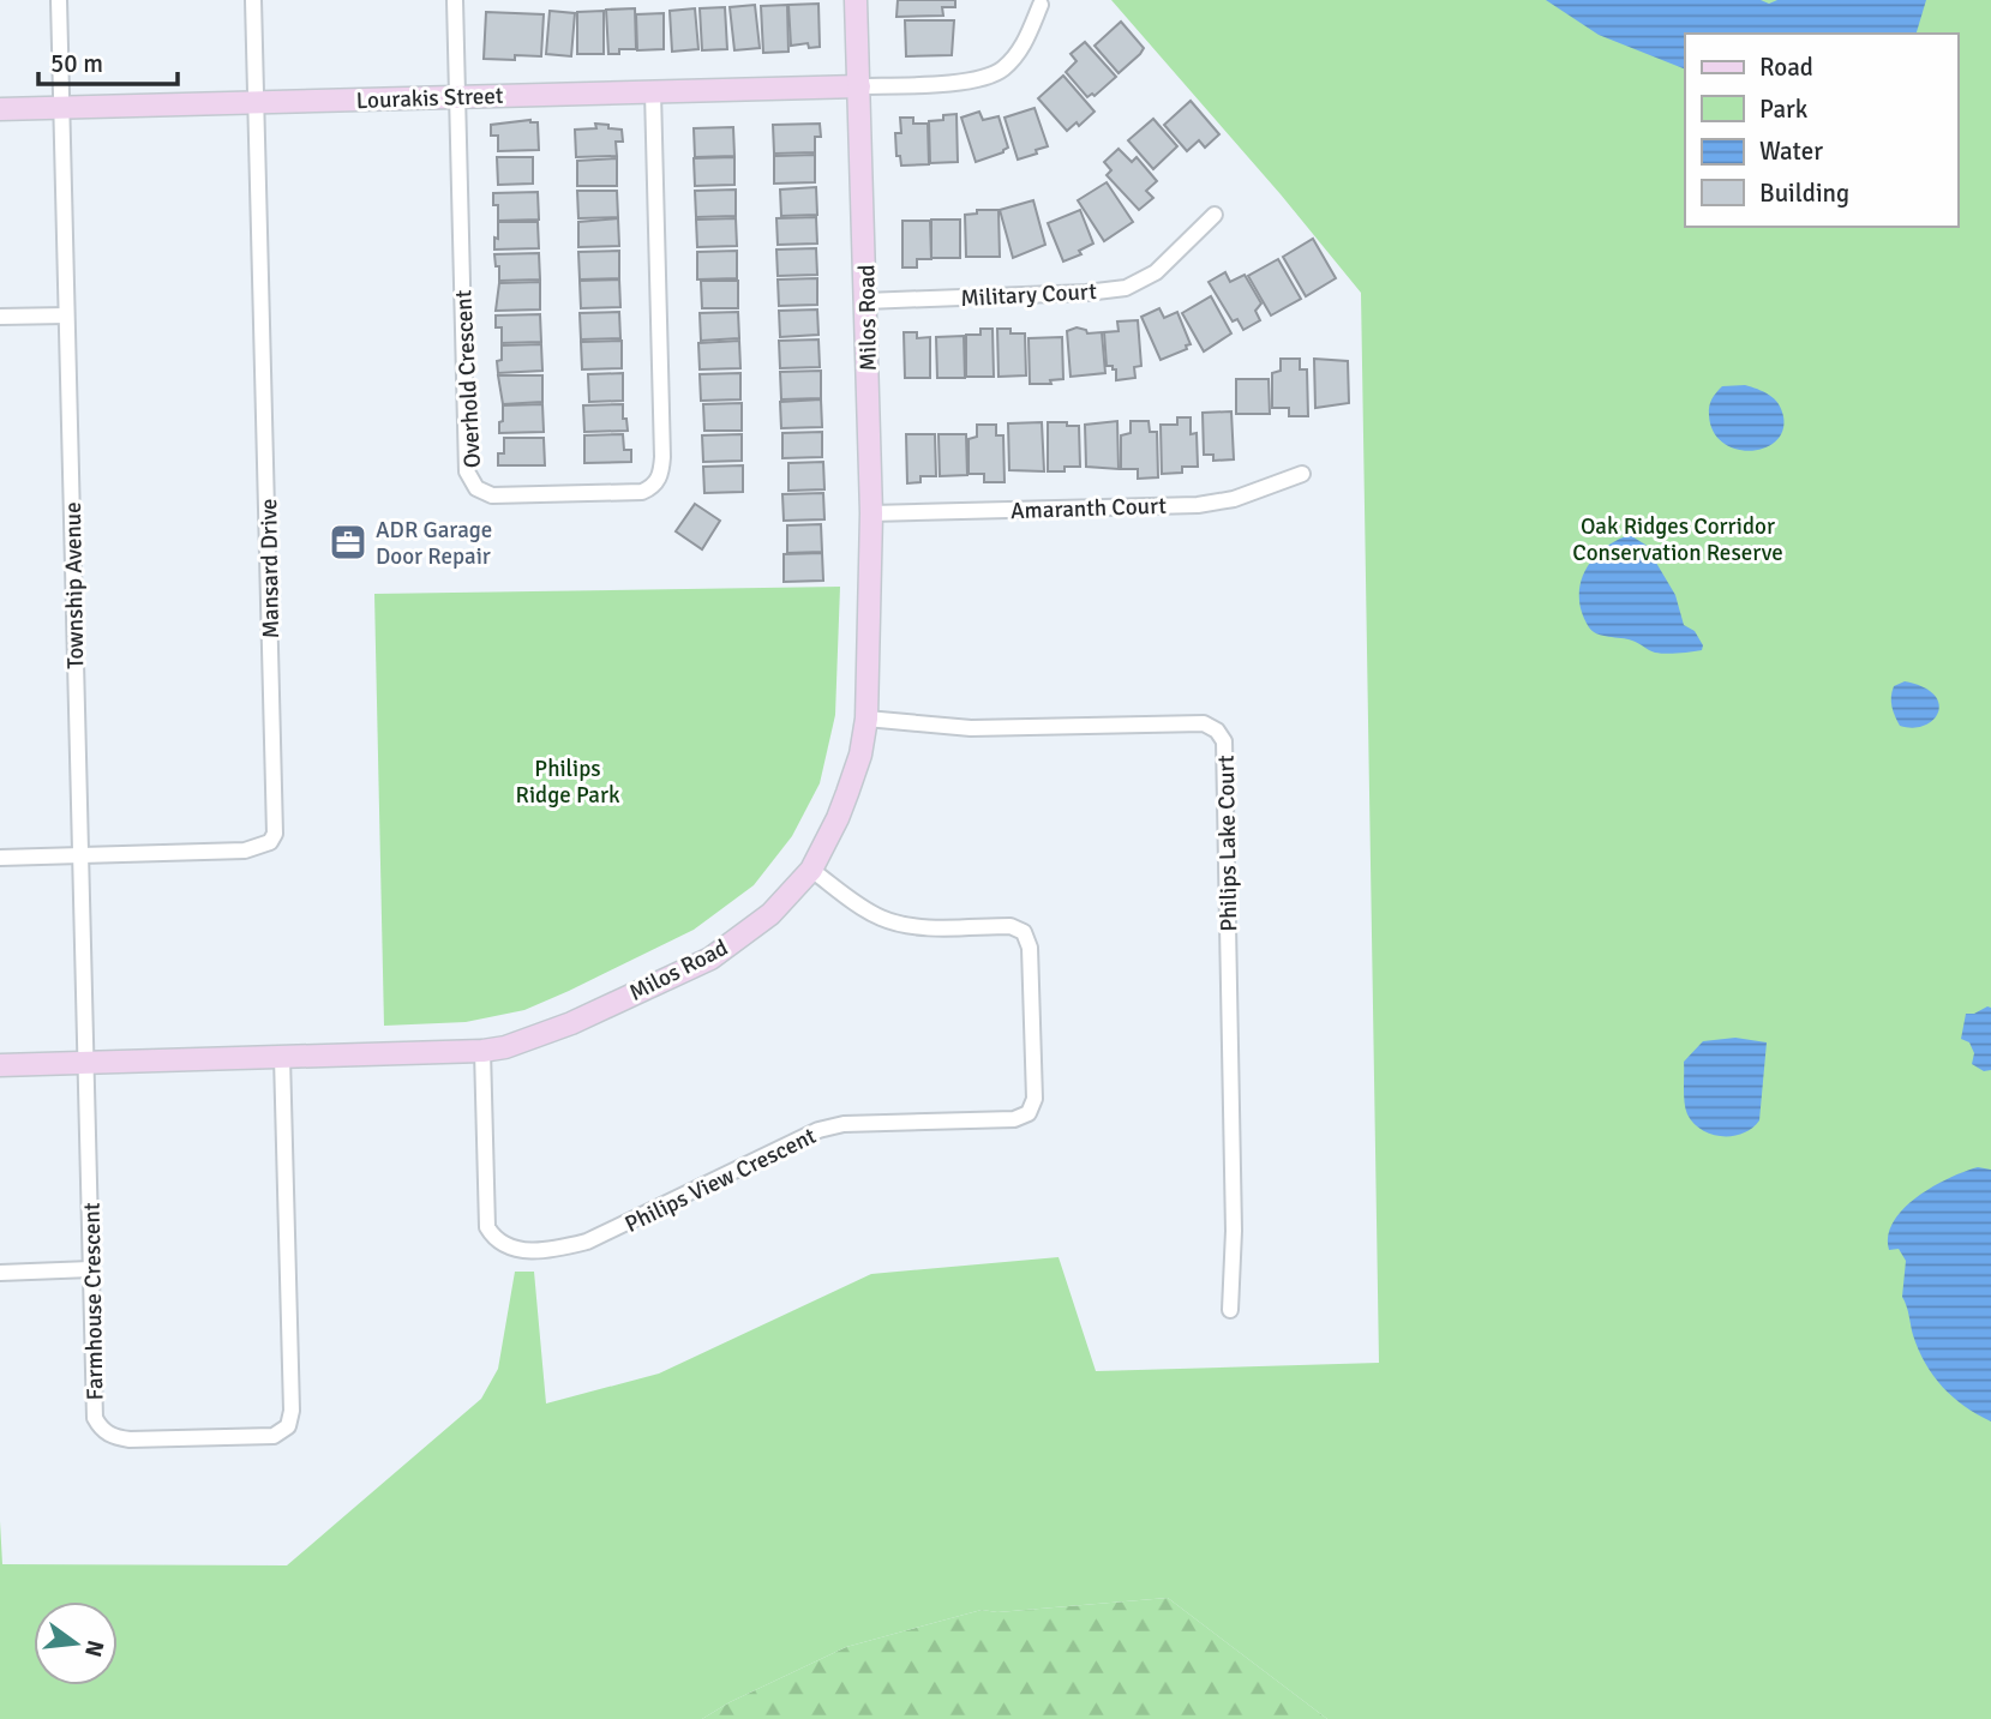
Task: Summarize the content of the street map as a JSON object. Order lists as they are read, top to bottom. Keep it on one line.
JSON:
{"streets":{"street":["Lourakis Street","Military Court","Milos Road","Overhold Crescent","Amaranth Court","Mansard Drive","Township Avenue","Philips Lake Court","Philips View Crescent","Farmhouse Crescent"]},"crossings":[["Lourakis Street","Milos Road"],["Lourakis Street","Overhold Crescent"],["Lourakis Street","Mansard Drive"],["Lourakis Street","Township Avenue"],["Military Court","Milos Road"],["Milos Road","Amaranth Court"],["Milos Road","Township Avenue"],["Milos Road","Philips Lake Court"],["Milos Road","Philips View Crescent"],["Milos Road","Farmhouse Crescent"],["Mansard Drive","Township Avenue"],["Township Avenue","Farmhouse Crescent"]],"parks":["Oak Ridges Corridor Conservation Reserve","Philips Ridge Park"],"places":{"office":["ADR Garage Door Repair"]},"legend":["Road","Park","Water","Building"],"scale_bar":"50 m","north":"right"}
